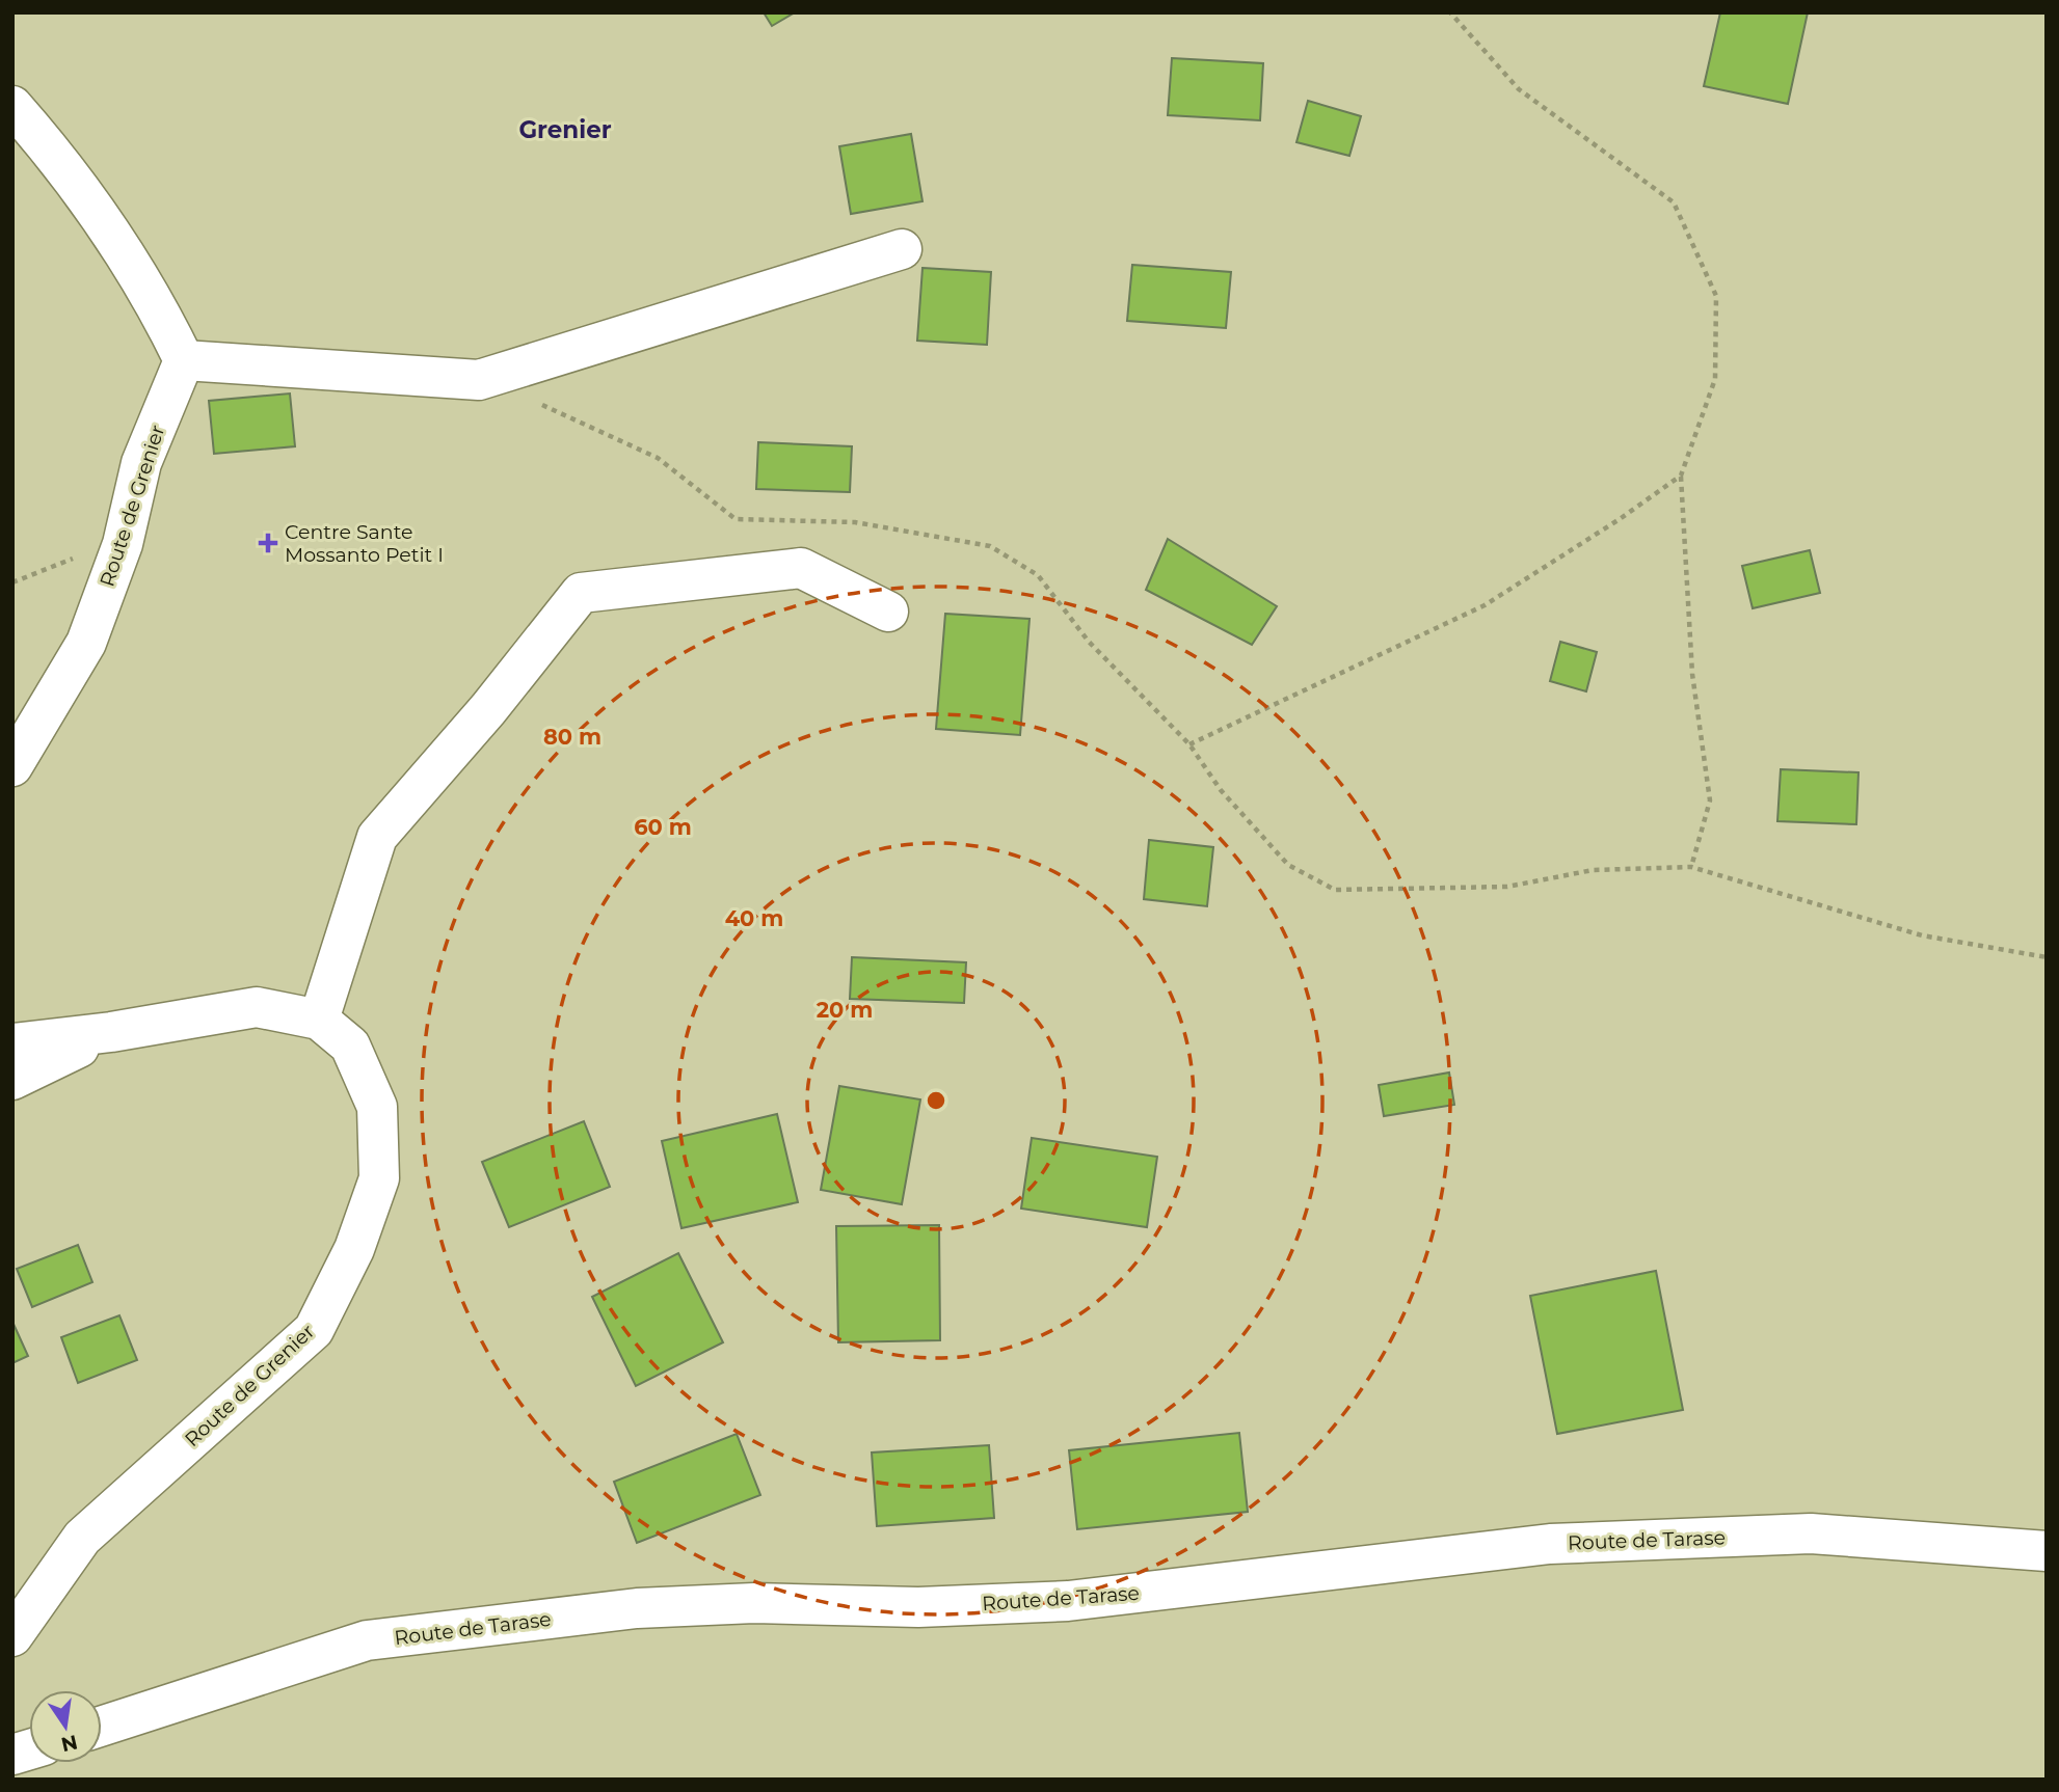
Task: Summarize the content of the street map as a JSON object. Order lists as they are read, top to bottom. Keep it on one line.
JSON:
{"streets":{"street":["Route de Grenier","Route de Tarase"]},"districts":["Grenier"],"places":{"health":["Centre Sante Mossanto Petit I"]},"north":"bottom","rings":["80 m","60 m","40 m","20 m"]}
